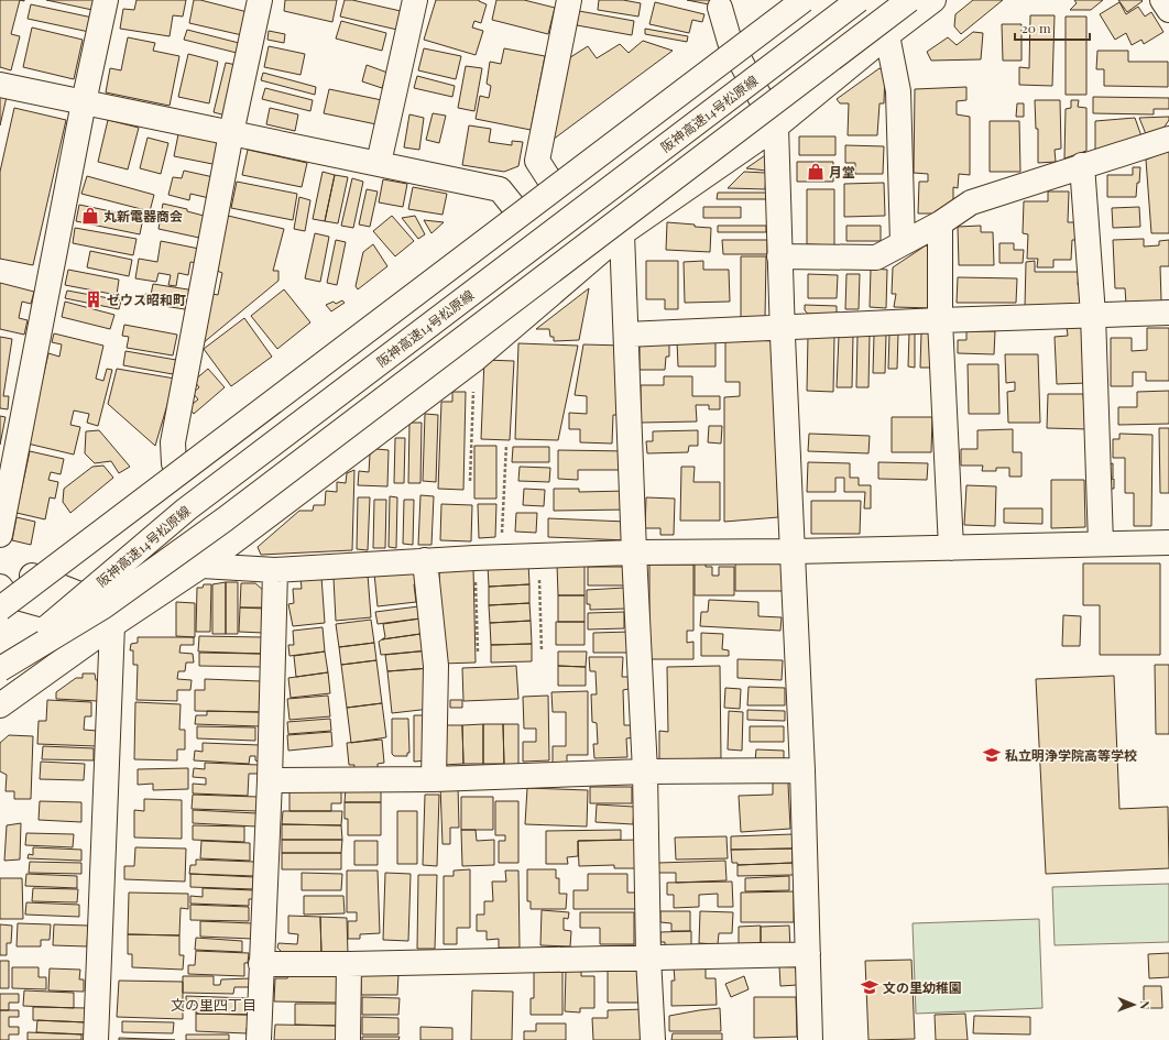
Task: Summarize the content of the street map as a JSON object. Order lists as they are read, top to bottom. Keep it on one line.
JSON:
{"streets":{"main road":["阪神高速14号松原線"]},"districts":["文の里四丁目"],"places":{"shop":["月堂","丸新電器商会"],"building":["ゼウス昭和町"],"school or university":["私立明浄学院高等学校","文の里幼稚園"]},"scale_bar":"20 m","north":"right"}
